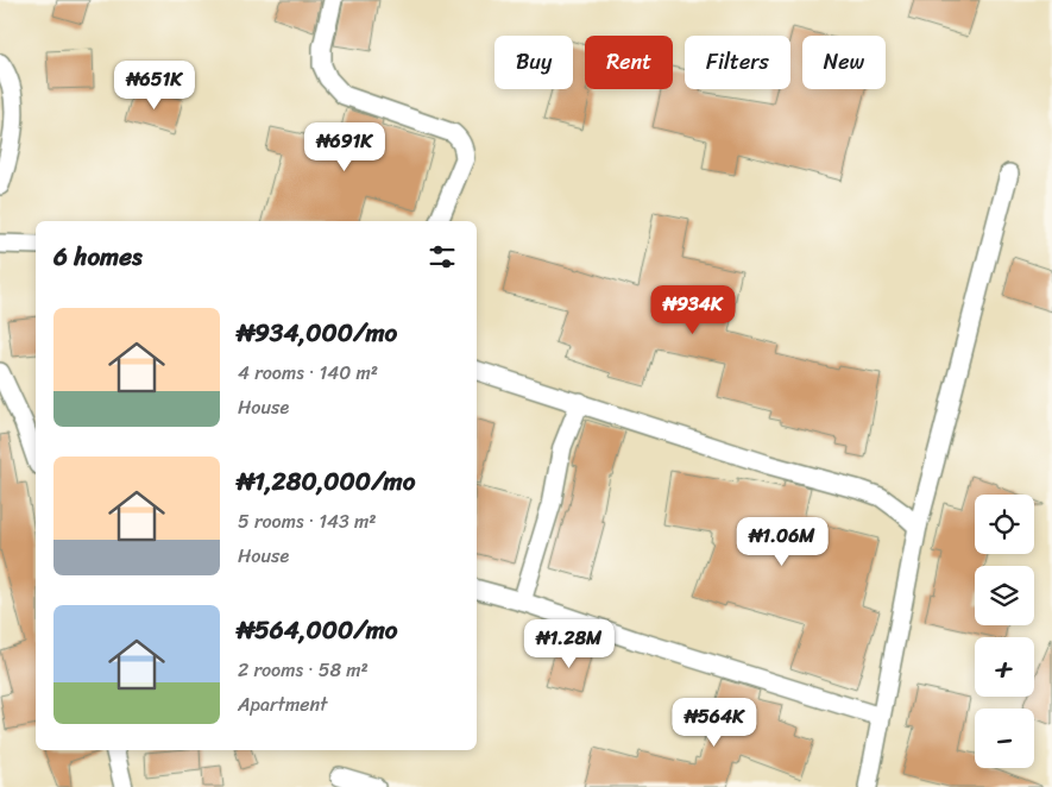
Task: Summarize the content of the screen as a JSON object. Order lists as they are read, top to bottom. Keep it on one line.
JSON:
{"page":{"chip":["Buy","Rent","Filters","New"],"price":["₦651K","₦691K","₦934K","₦1.06M","₦1.28M","₦564K"],"heading":"6 homes","list":[{"name":"₦934,000/mo","note":"4 rooms · 140 m² · House"},{"name":"₦1,280,000/mo","note":"5 rooms · 143 m² · House"},{"name":"₦564,000/mo","note":"2 rooms · 58 m² · Apartment"}],"map_buttons":["+","−"]}}
